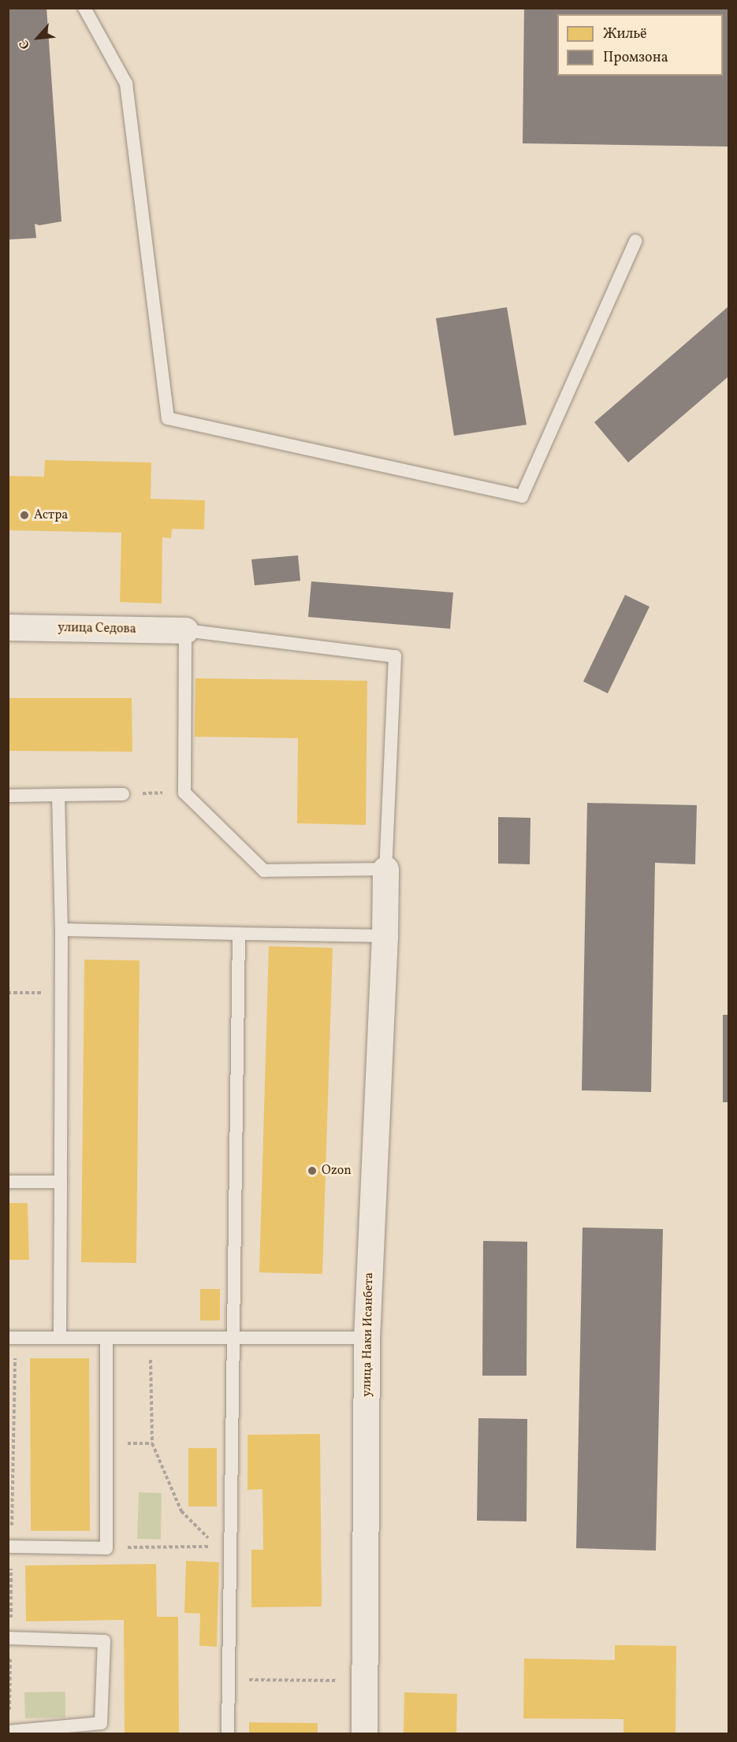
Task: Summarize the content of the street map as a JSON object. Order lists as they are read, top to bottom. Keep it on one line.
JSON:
{"streets":{"street":["улица Седова","улица Наки Исанбета"]},"places":["Астра","Ozon"],"legend":["Жильё","Промзона"],"north":"bottom left"}
